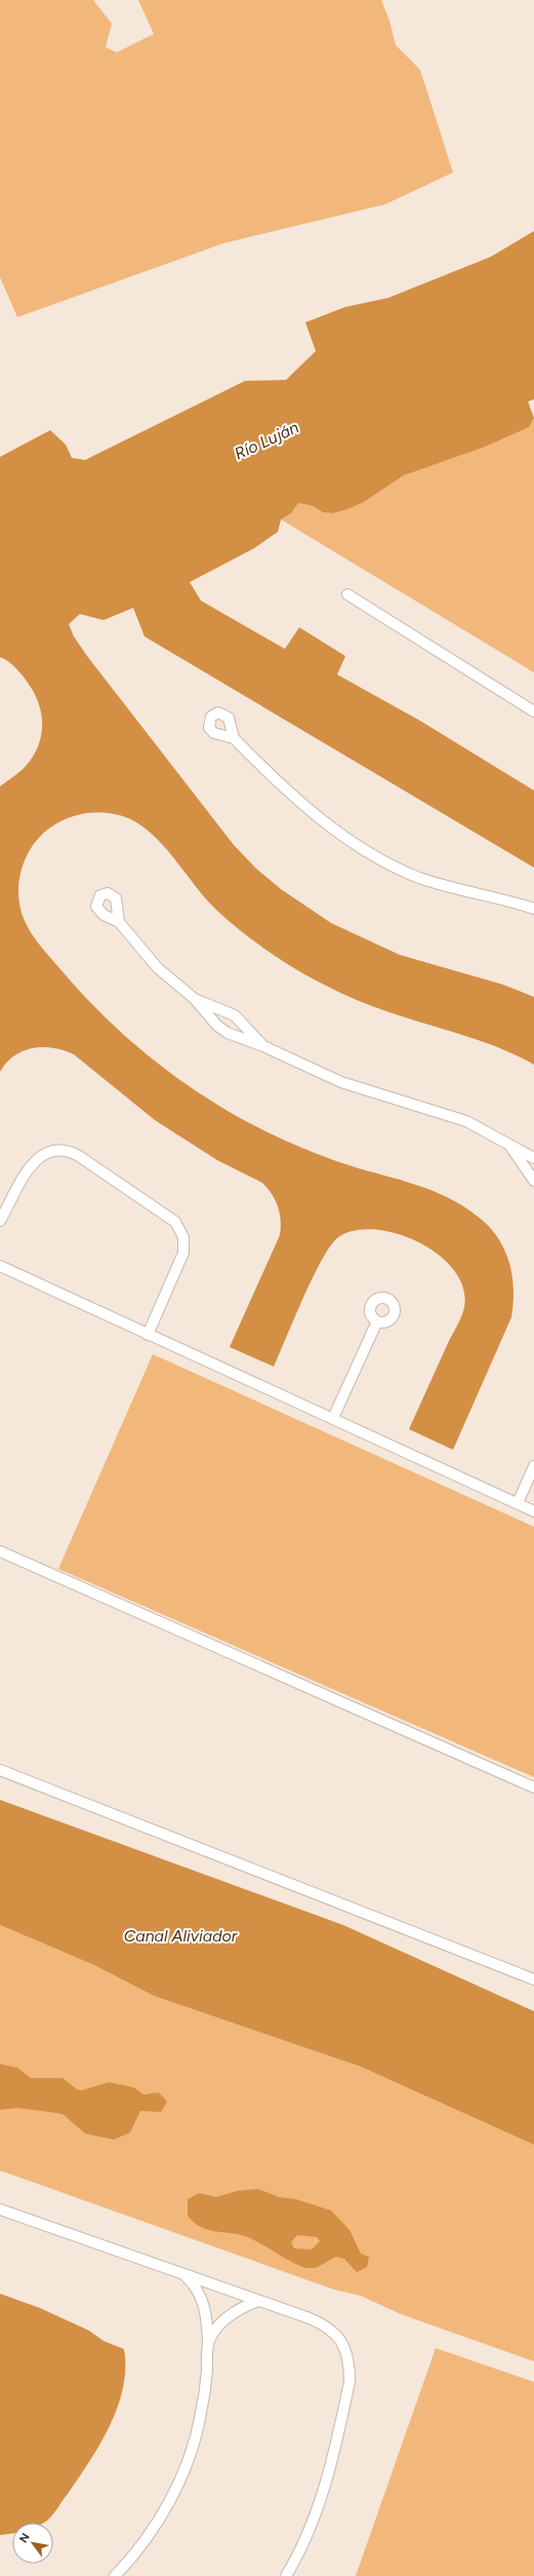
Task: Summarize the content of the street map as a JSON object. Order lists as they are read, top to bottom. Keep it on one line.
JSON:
{"water":["Río Luján","Canal Aliviador"],"north":"top left"}
